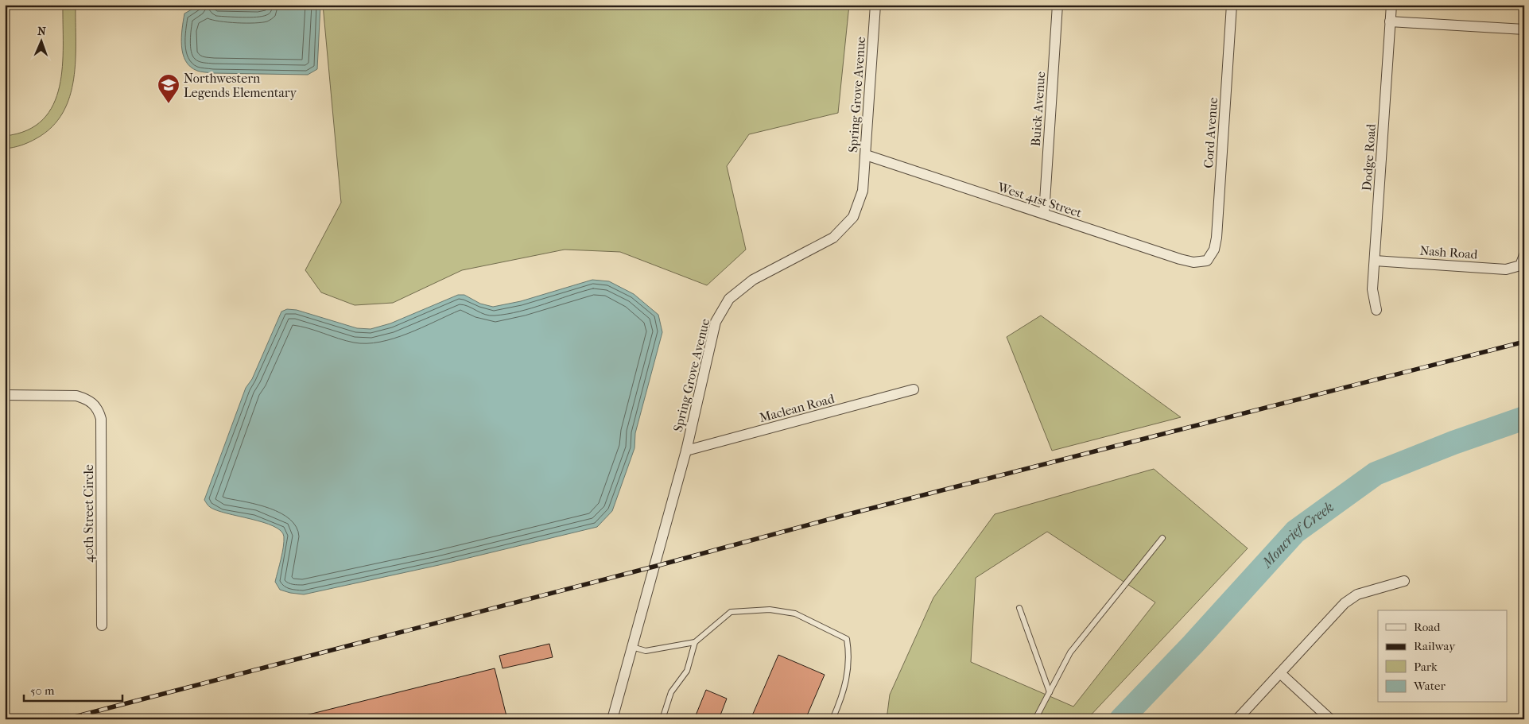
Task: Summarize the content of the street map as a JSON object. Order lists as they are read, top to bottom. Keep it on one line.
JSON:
{"streets":{"street":["Spring Grove Avenue","Buick Avenue","Cord Avenue","Dodge Road","West 41st Street","Nash Road","Maclean Road","40th Street Circle"]},"crossings":[["Spring Grove Avenue","West 41st Street"],["Spring Grove Avenue","Maclean Road"],["Buick Avenue","West 41st Street"],["Cord Avenue","West 41st Street"],["Dodge Road","Nash Road"]],"water":["Moncrief Creek"],"places":{"school or university":["Northwestern Legends Elementary"]},"legend":["Road","Railway","Park","Water"],"scale_bar":"50 m","north":"top"}
